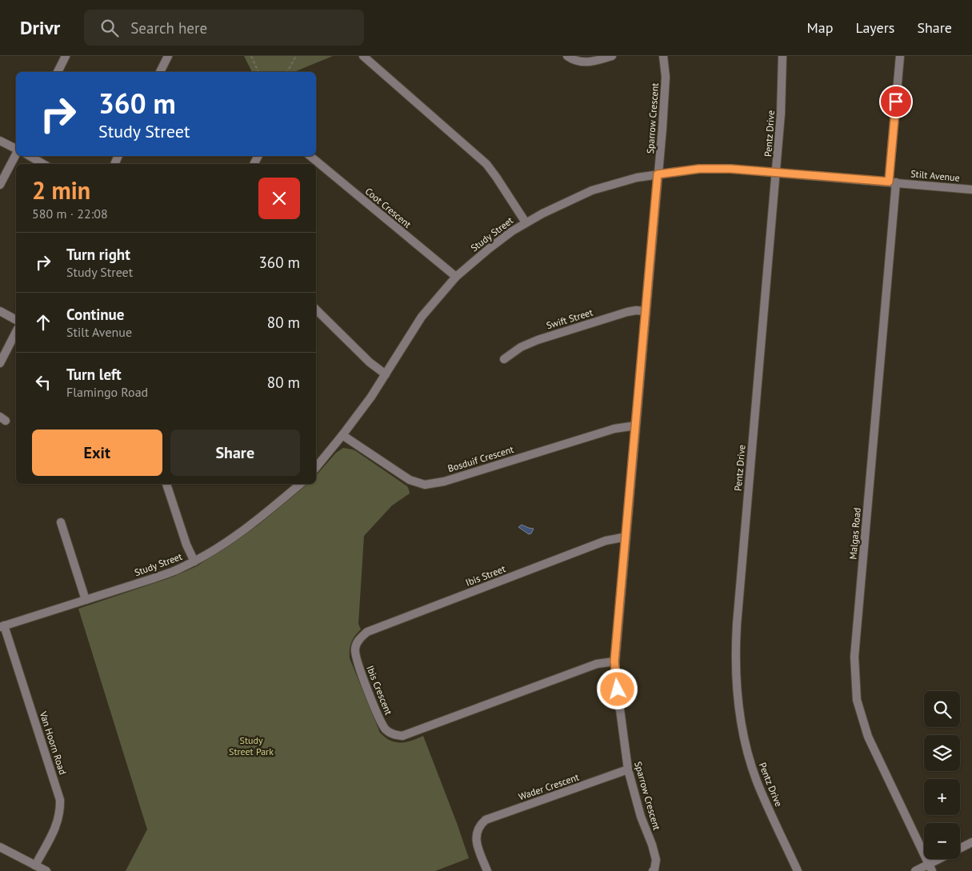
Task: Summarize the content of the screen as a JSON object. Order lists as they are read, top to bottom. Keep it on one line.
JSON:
{"streets":{"street":["Sparrow Crescent","Pentz Drive","Stilt Avenue","Coot Crescent","Study Street","Swift Street","Bosduif Crescent","Malgas Road","Ibis Street","Ibis Crescent","Van Hoorn Road","Wader Crescent"]},"crossings":[["Sparrow Crescent","Study Street"],["Sparrow Crescent","Swift Street"],["Sparrow Crescent","Bosduif Crescent"],["Sparrow Crescent","Ibis Street"],["Sparrow Crescent","Ibis Crescent"],["Sparrow Crescent","Wader Crescent"],["Pentz Drive","Stilt Avenue"],["Pentz Drive","Study Street"],["Stilt Avenue","Study Street"],["Stilt Avenue","Malgas Road"],["Coot Crescent","Study Street"],["Study Street","Bosduif Crescent"],["Study Street","Van Hoorn Road"],["Ibis Street","Ibis Crescent"]],"parks":["Study Street Park"],"page":{"header":"Drivr","search":"Search here","nav":["Map","Layers","Share"],"turn":["360 m","Study Street"],"heading":["2 min","580 m · 22:08"],"list":[{"name":"Turn right","note":"Study Street","value":"360 m"},{"name":"Continue","note":"Stilt Avenue","value":"80 m"},{"name":"Turn left","note":"Flamingo Road","value":"80 m"}],"buttons":["Exit","Share"],"map_buttons":["+","−"]}}
